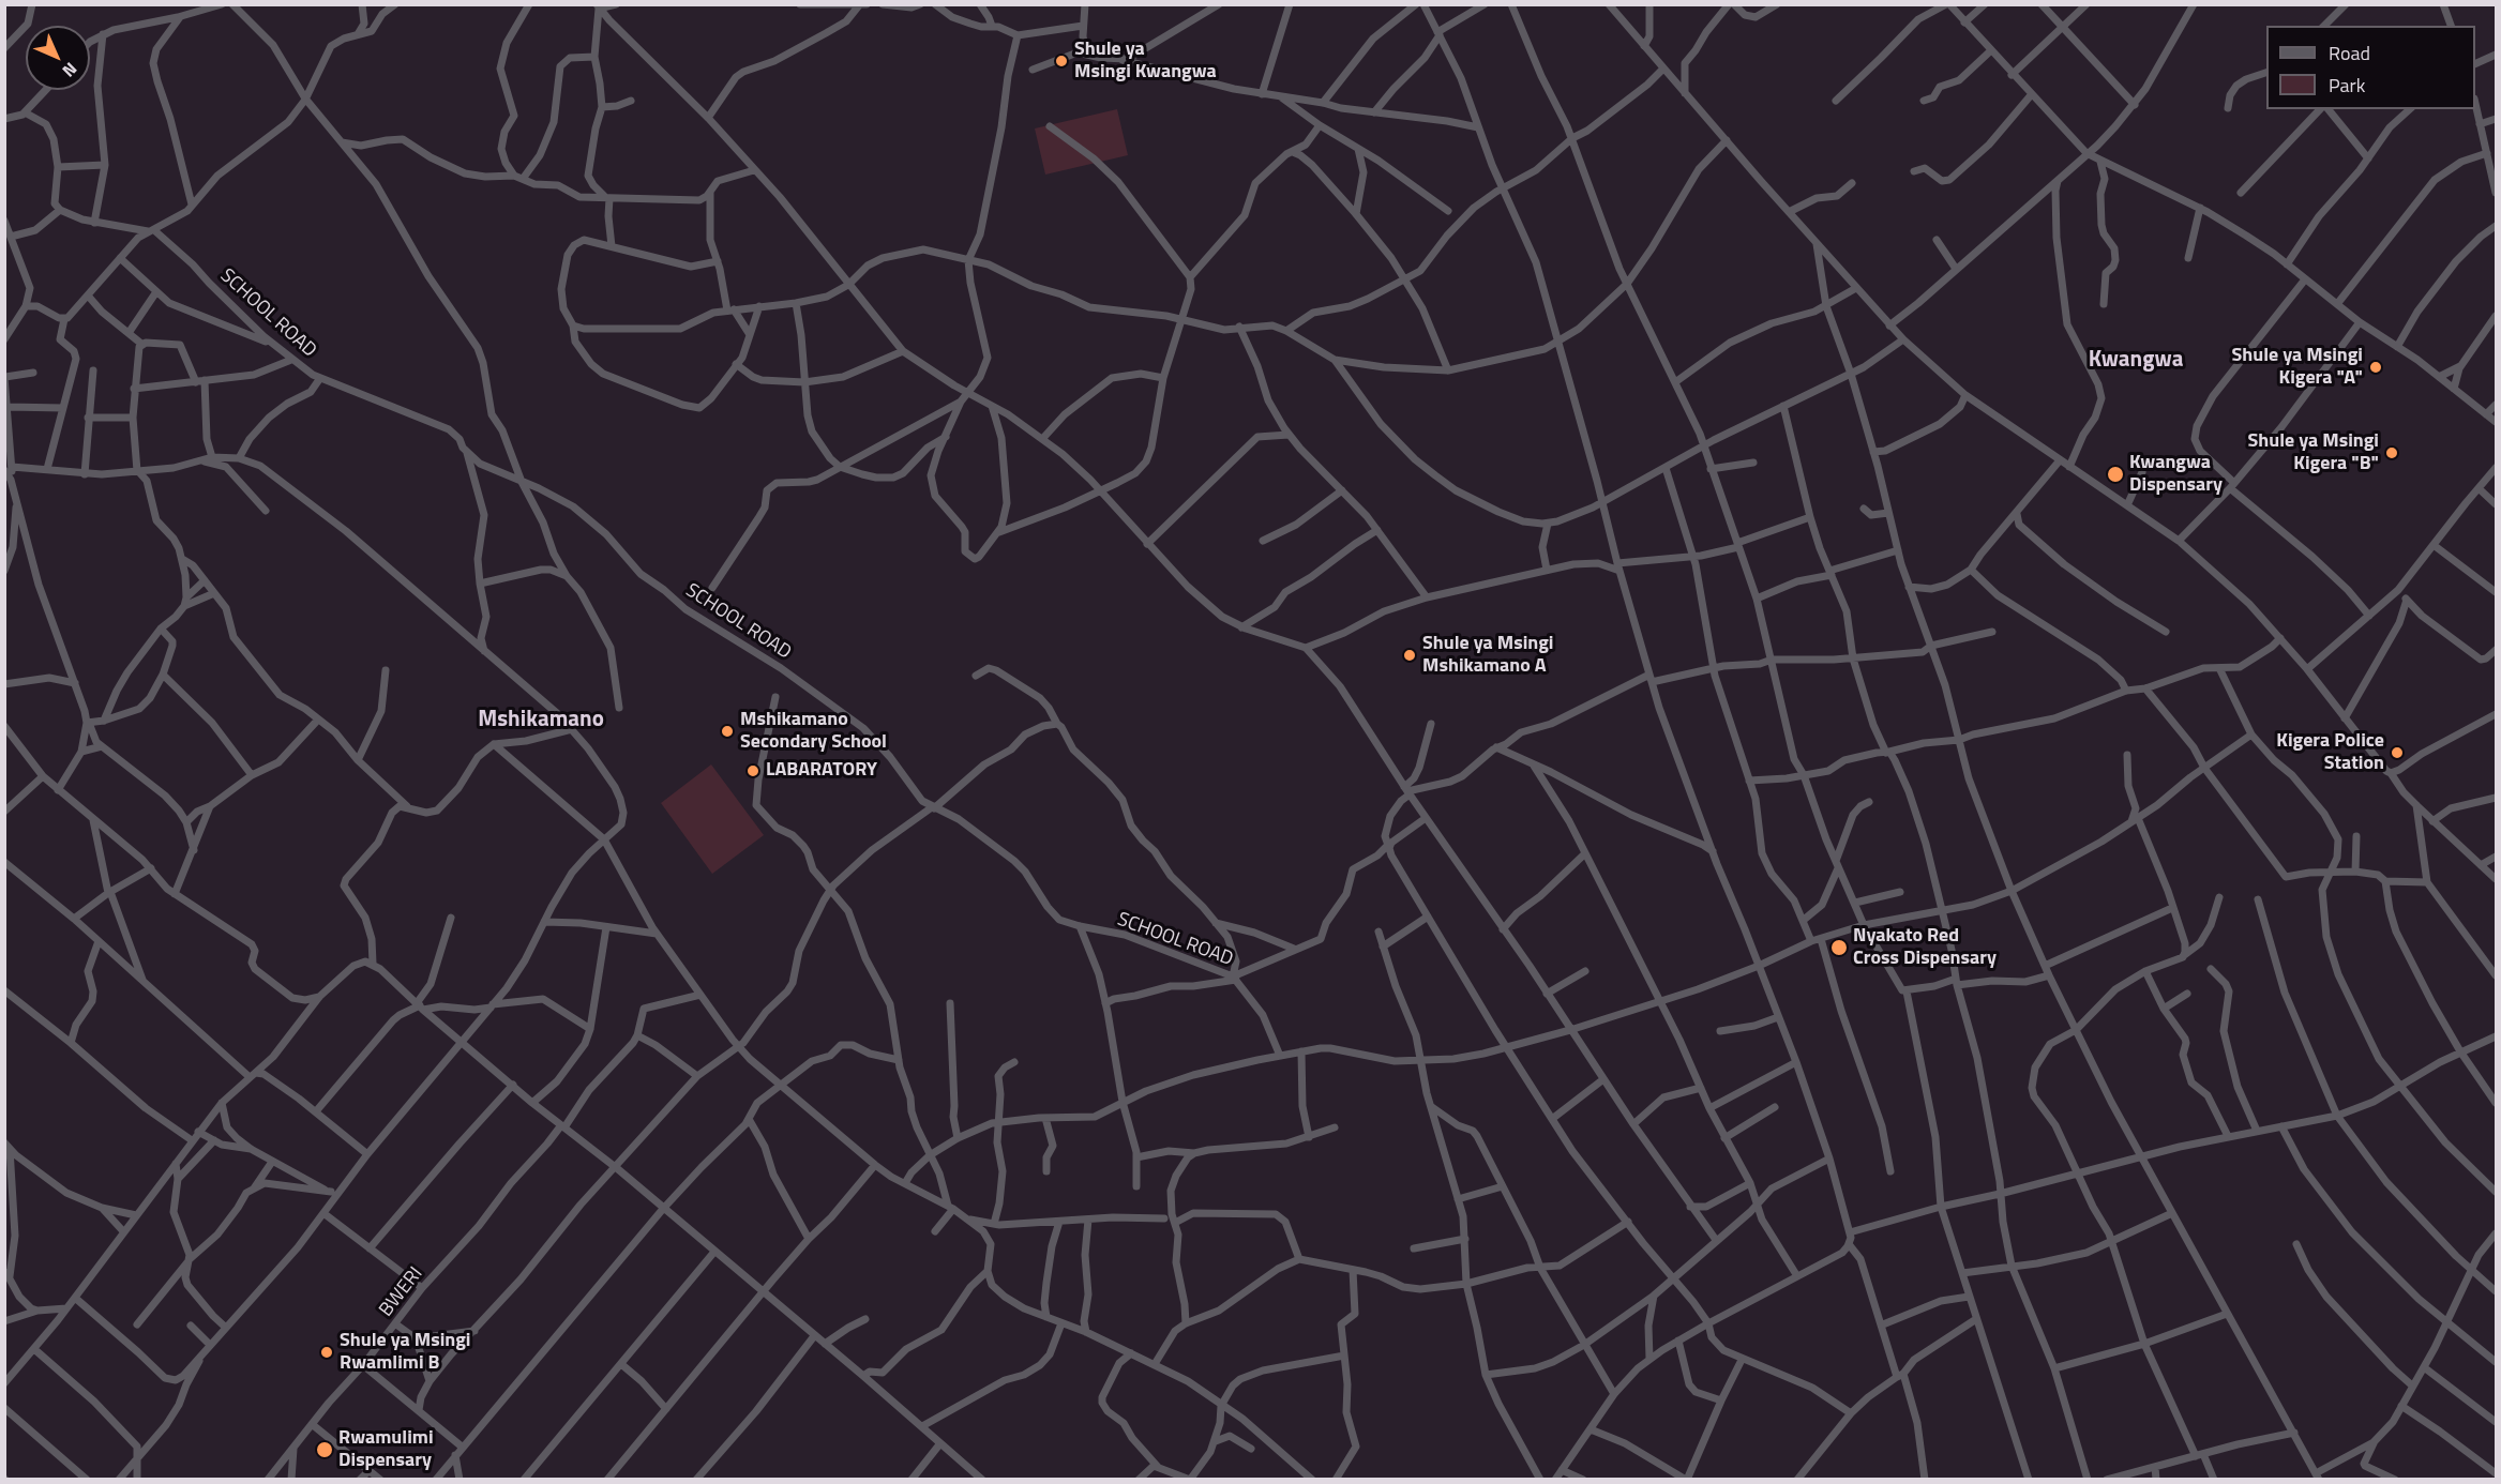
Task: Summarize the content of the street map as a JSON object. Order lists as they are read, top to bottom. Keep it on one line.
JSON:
{"streets":{"street":["SCHOOL ROAD","BWERI"]},"districts":["Kwangwa","Mshikamano"],"places":["Shule ya Msingi Kwangwa","Shule ya Msingi Kigera \"A\"","Shule ya Msingi Kigera \"B\"","Kwangwa Dispensary","Shule ya Msingi Mshikamano A","Mshikamano Secondary School","Kigera Police Station","LABARATORY","Nyakato Red Cross Dispensary","Shule ya Msingi Rwamlimi B","Rwamulimi Dispensary"],"legend":["Road","Park"],"north":"bottom right"}
